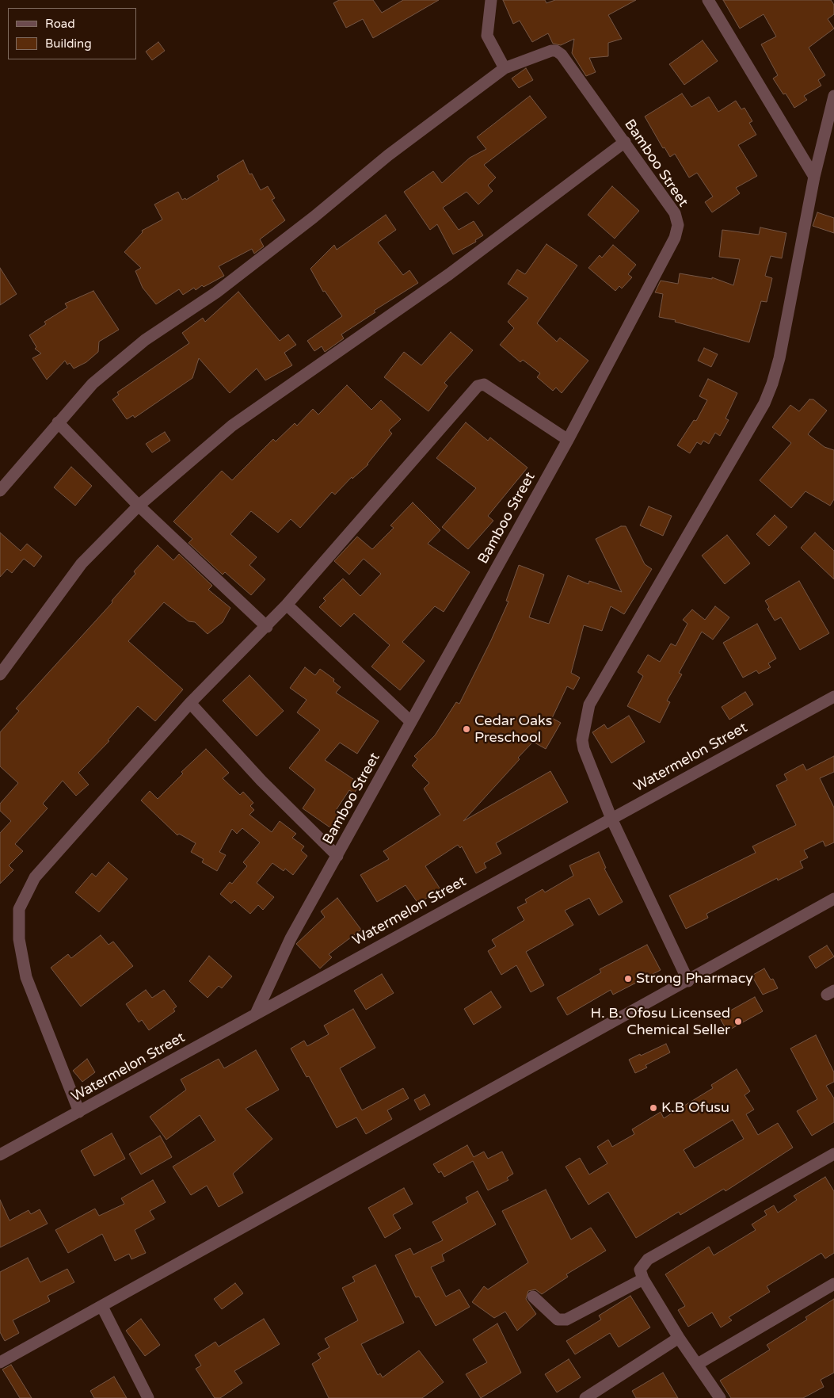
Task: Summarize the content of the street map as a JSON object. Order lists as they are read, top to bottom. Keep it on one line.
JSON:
{"streets":{"street":["Bamboo Street","Watermelon Street"]},"crossings":[["Bamboo Street","Watermelon Street"]],"places":["Cedar Oaks Preschool","Strong Pharmacy","H. B. Ofosu Licensed Chemical Seller","K.B Ofusu"],"legend":["Road","Building"]}
